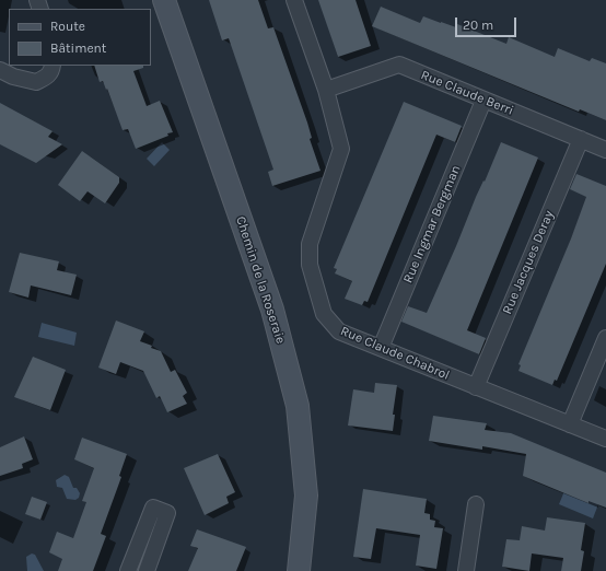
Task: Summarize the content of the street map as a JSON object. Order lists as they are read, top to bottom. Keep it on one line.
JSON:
{"streets":{"street":["Rue Claude Berri","Rue Ingmar Bergman","Rue Jacques Deray","Chemin de la Roseraie","Rue Claude Chabrol"]},"crossings":[["Rue Claude Berri","Rue Ingmar Bergman"],["Rue Claude Berri","Rue Jacques Deray"],["Rue Claude Berri","Rue Claude Chabrol"],["Rue Ingmar Bergman","Rue Claude Chabrol"],["Rue Jacques Deray","Rue Claude Chabrol"]],"legend":["Route","Bâtiment"],"scale_bar":"20 m"}
